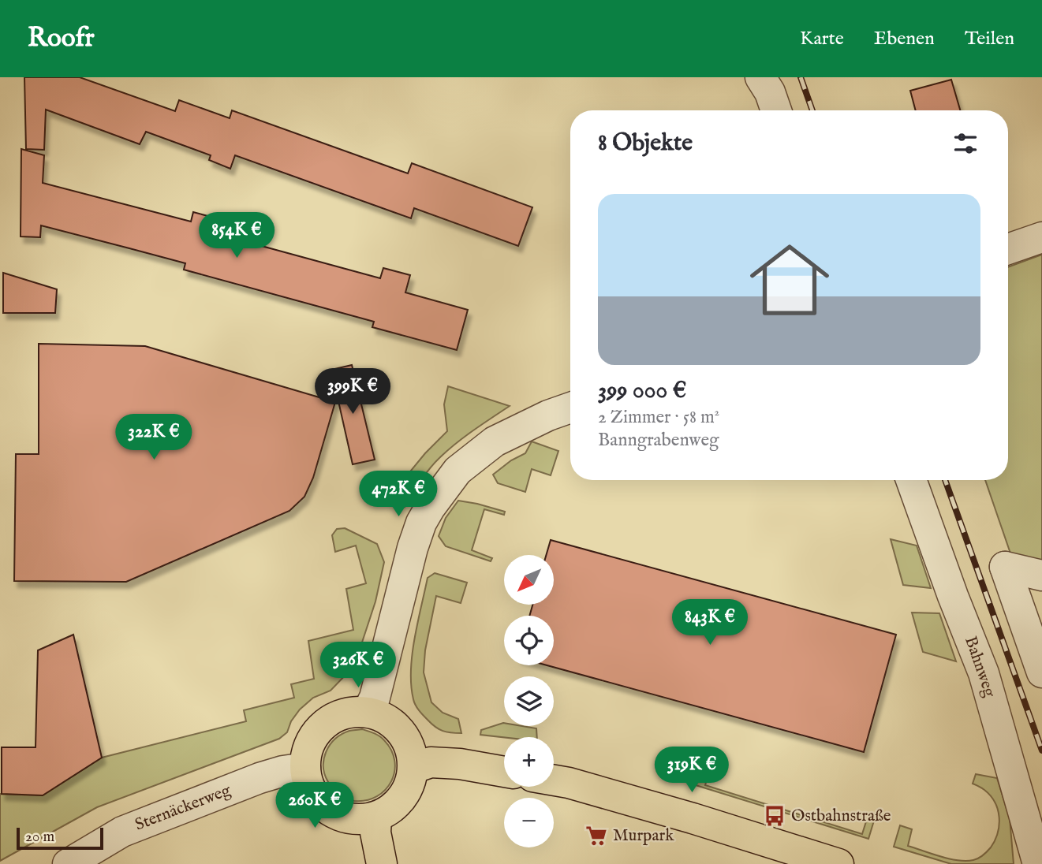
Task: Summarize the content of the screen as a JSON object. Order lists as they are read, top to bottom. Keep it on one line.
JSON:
{"streets":{"street":["Bahnweg","Sternäckerweg"]},"places":{"bus stop":["Ostbahnstraße"],"supermarket":["Murpark"]},"scale_bar":"20 m","north":"bottom left","page":{"header":"Roofr","nav":["Karte","Ebenen","Teilen"],"heading":"8 Objekte","list":[{"name":"399 000 €","note":"2 Zimmer · 58 m² · Banngrabenweg"}],"price":["854K €","399K €","322K €","472K €","843K €","326K €","319K €","260K €"],"map_buttons":["+","−"],"scale":"20 m"}}
